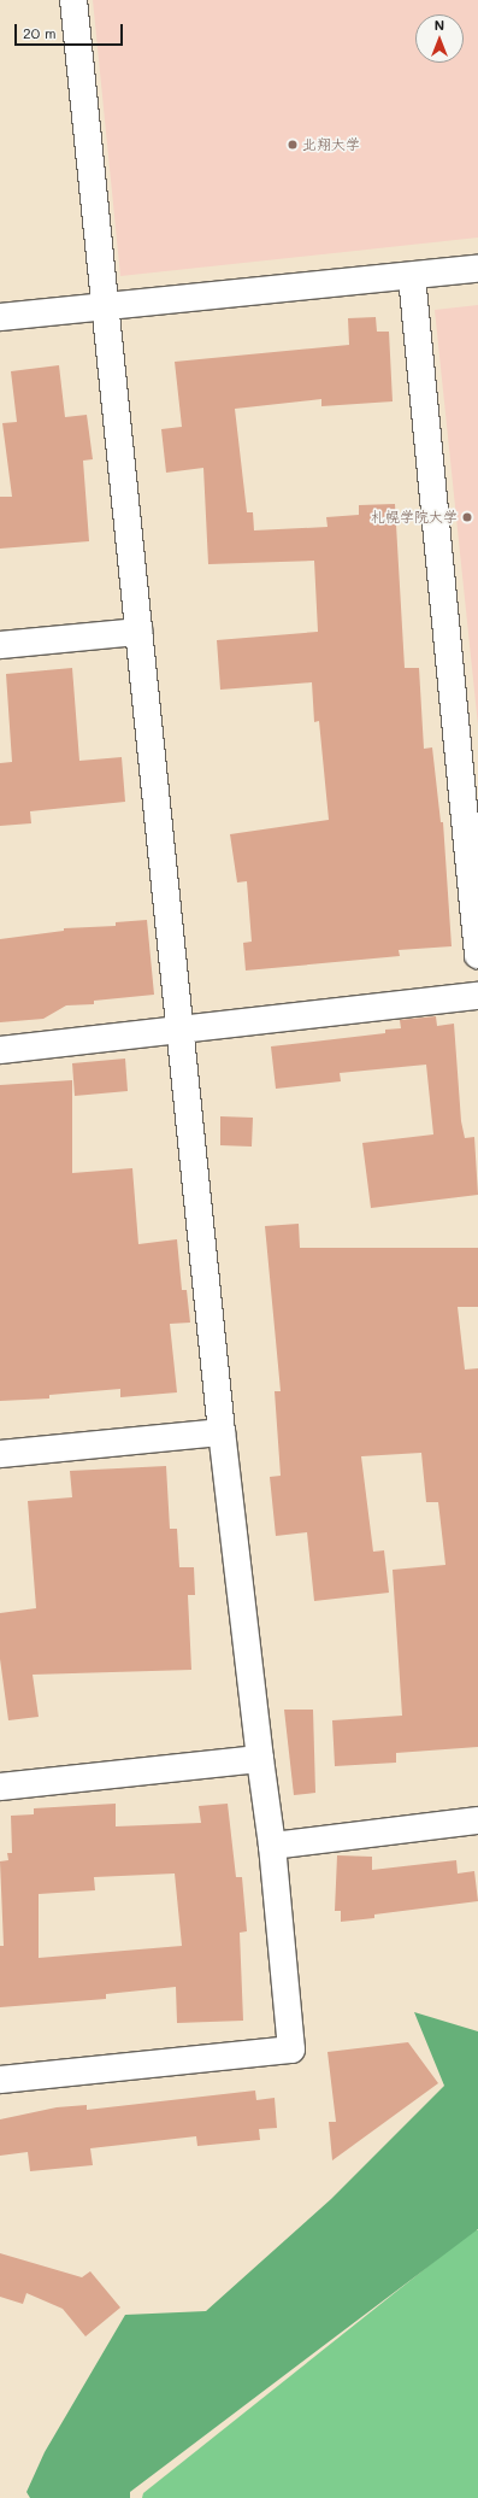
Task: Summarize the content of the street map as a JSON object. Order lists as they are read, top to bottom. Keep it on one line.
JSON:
{"places":["北翔大学","札幌学院大学"],"scale_bar":"20 m","north":"top"}
